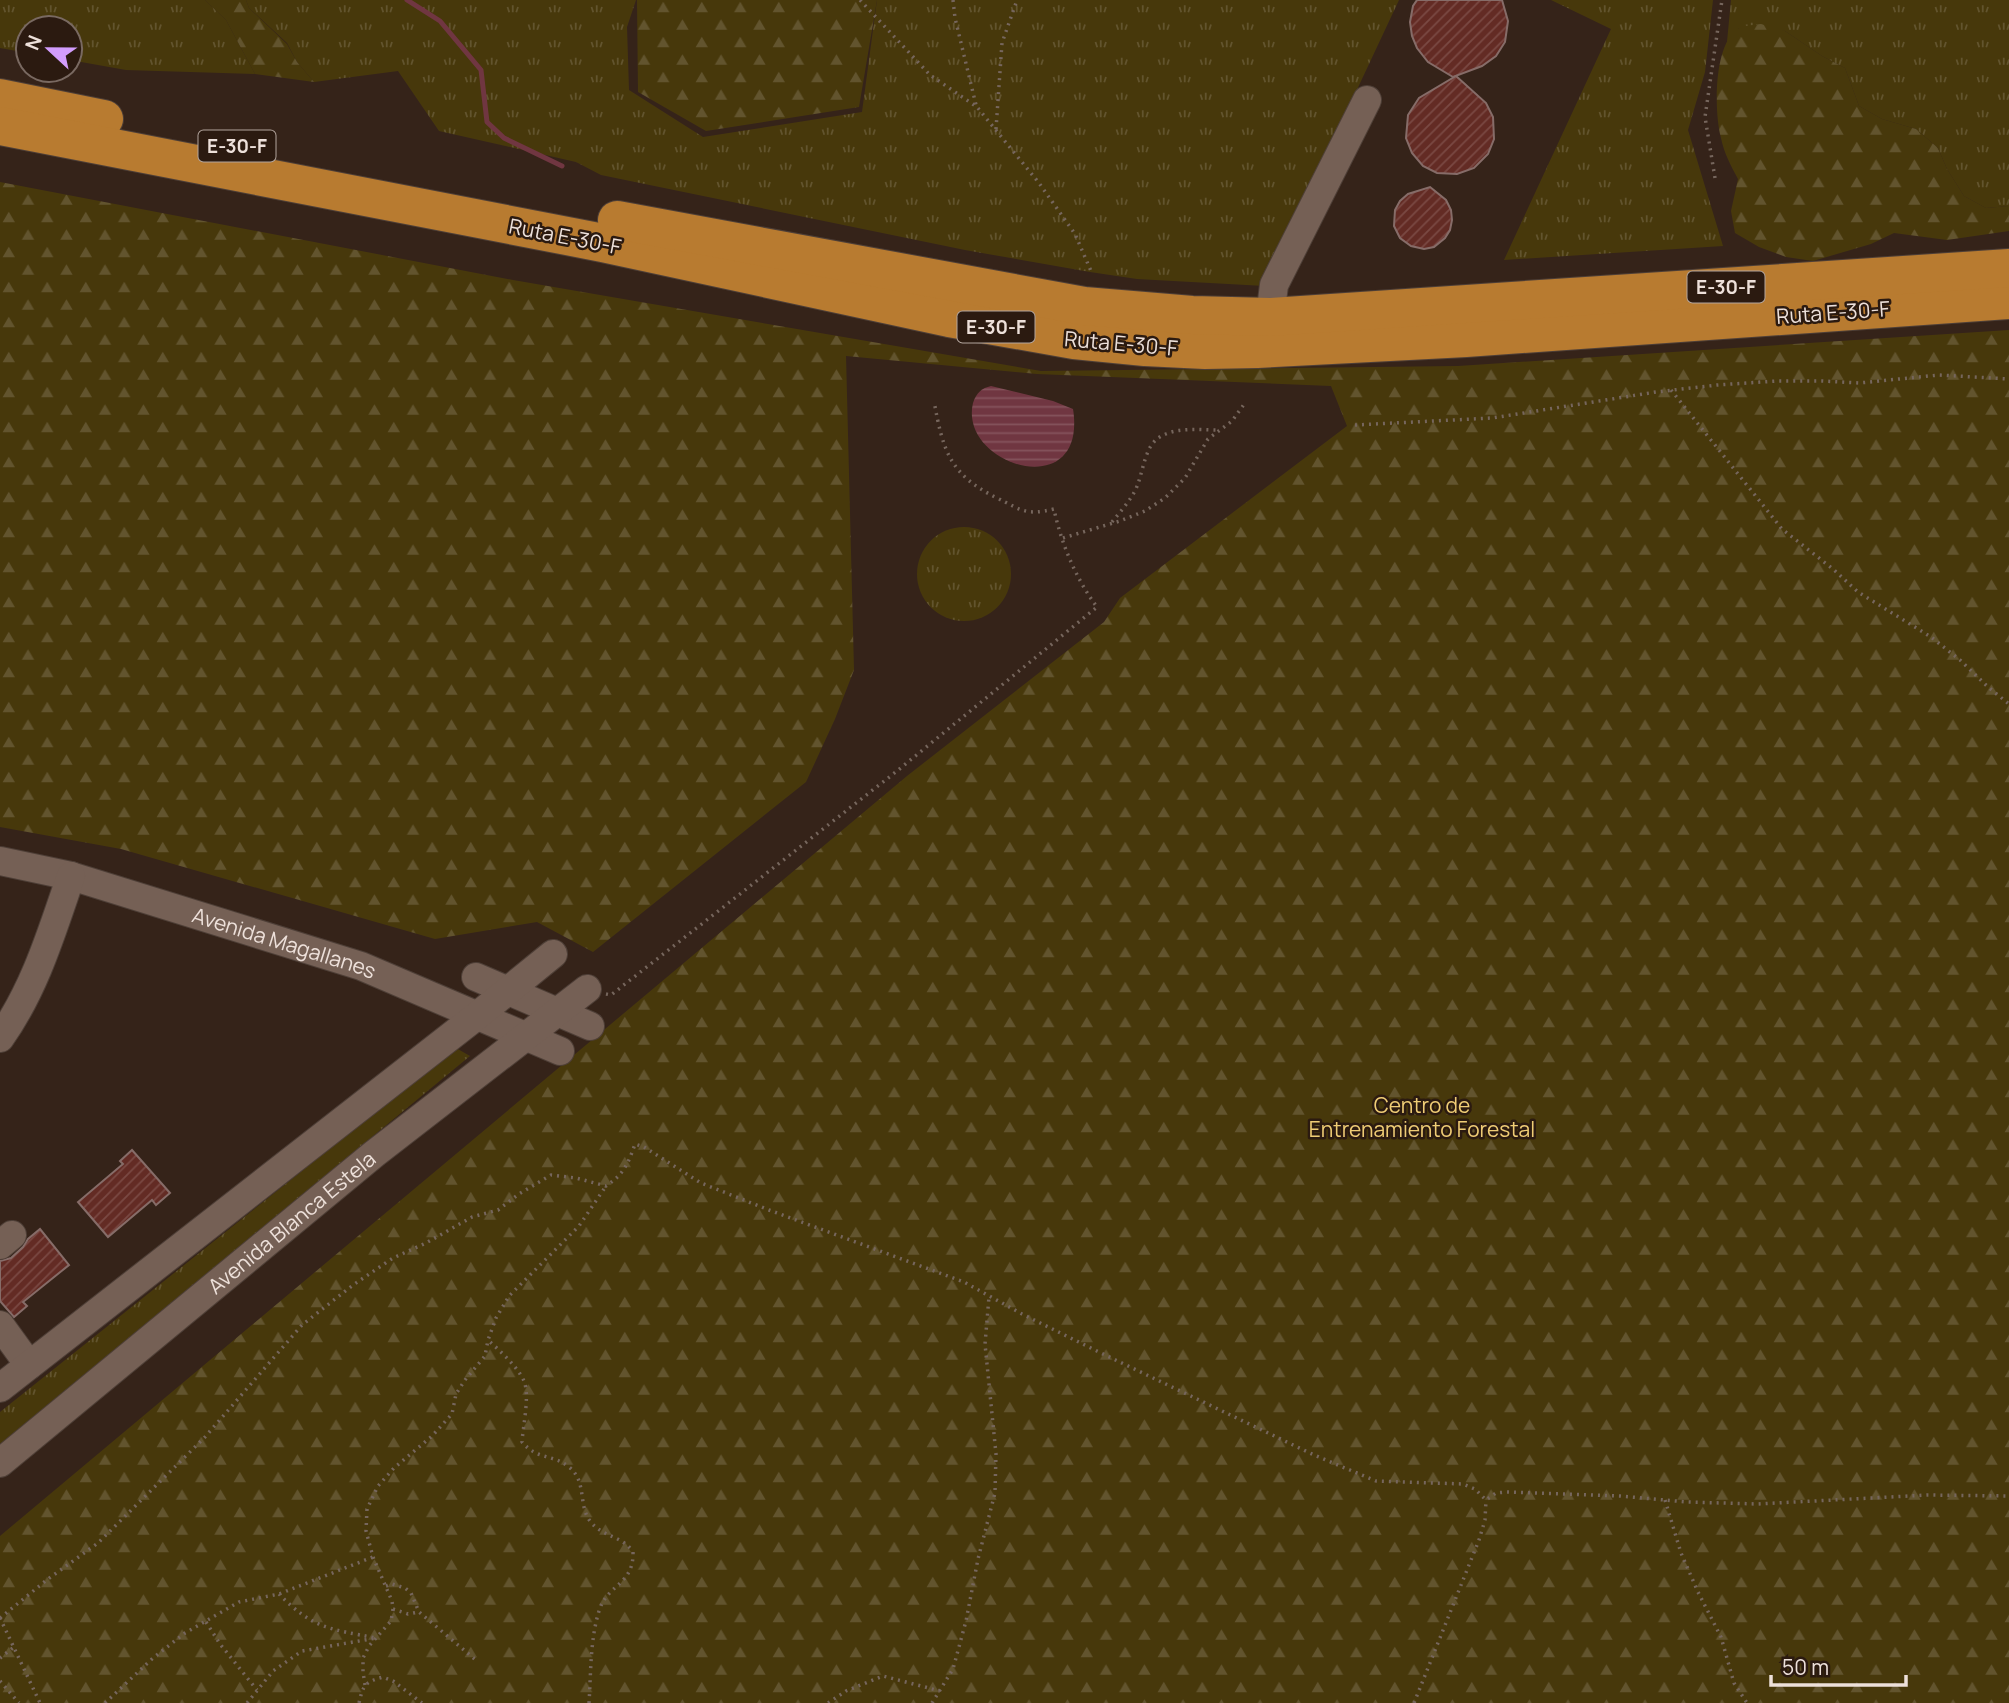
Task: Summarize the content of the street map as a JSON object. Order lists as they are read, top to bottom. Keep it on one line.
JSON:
{"streets":{"highway":["E-30-F","Ruta E-30-F"],"street":["Avenida Magallanes","Avenida Blanca Estela"]},"crossings":[["Avenida Magallanes","Avenida Blanca Estela"]],"parks":["Centro de Entrenamiento Forestal"],"scale_bar":"50 m","north":"left"}
